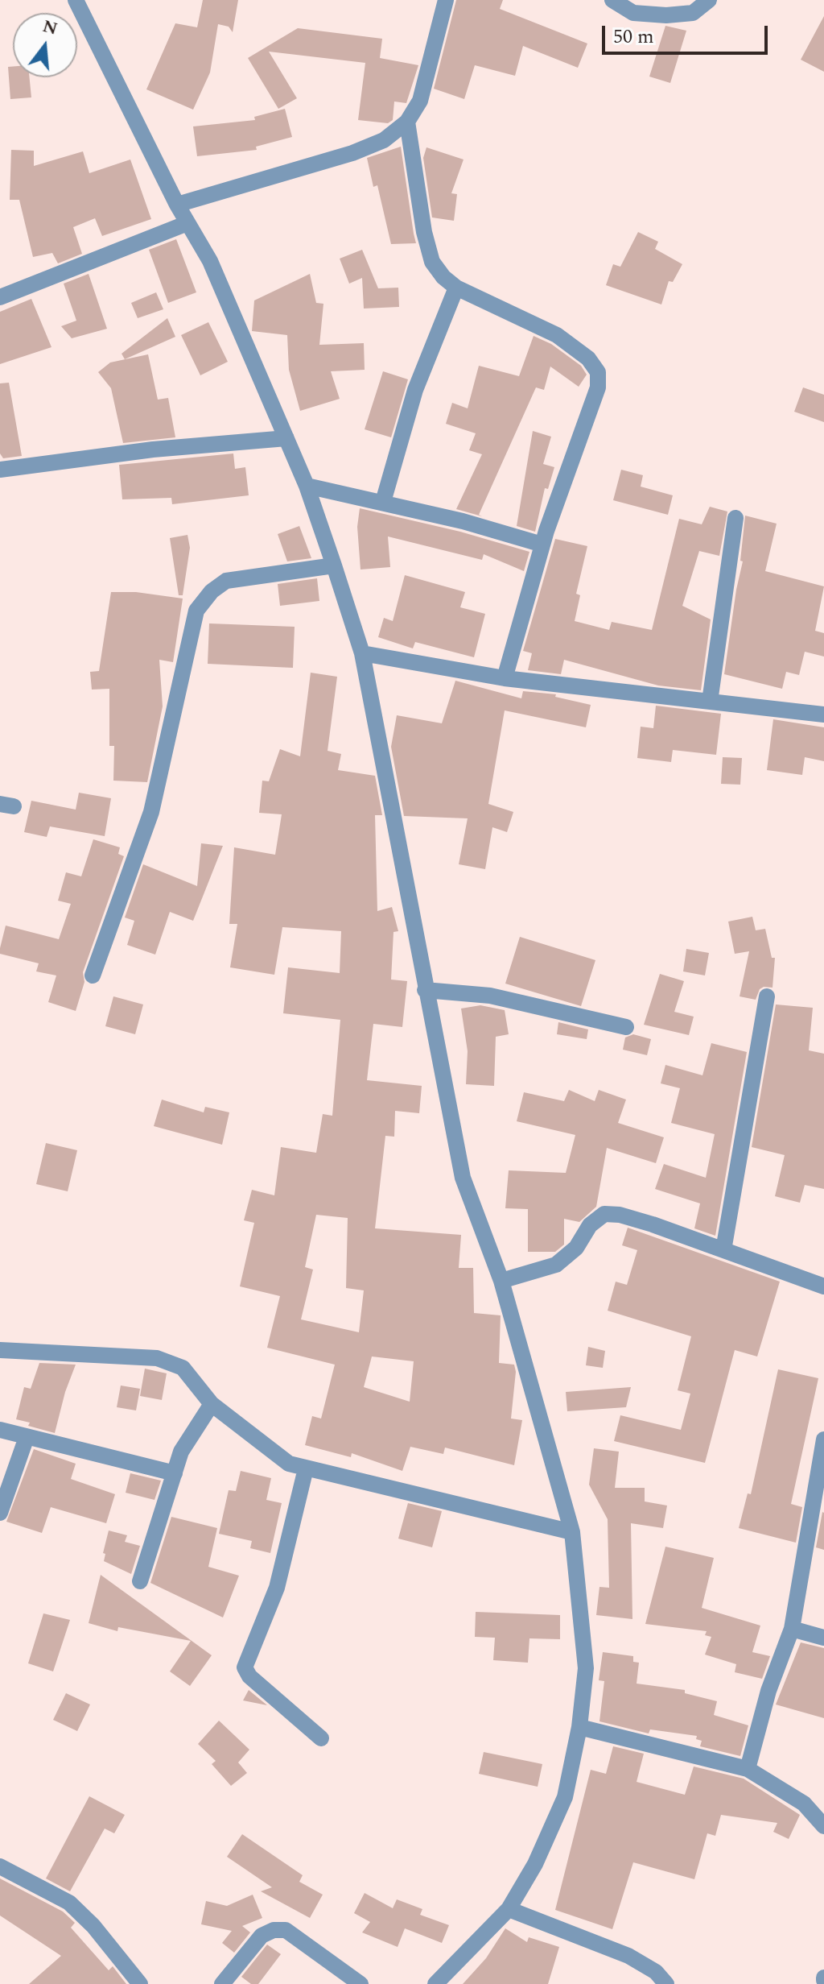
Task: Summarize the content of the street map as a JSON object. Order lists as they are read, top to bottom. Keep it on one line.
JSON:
{"scale_bar":"50 m","north":"top"}
